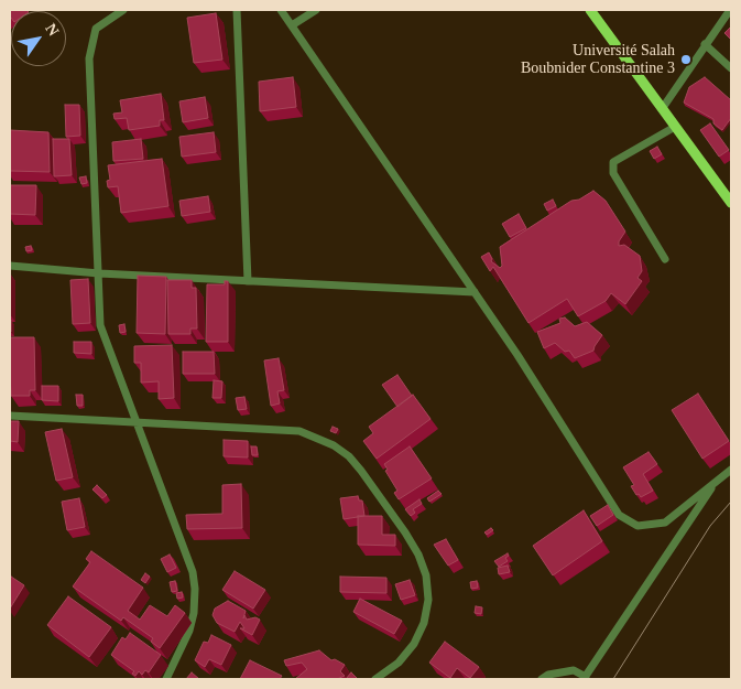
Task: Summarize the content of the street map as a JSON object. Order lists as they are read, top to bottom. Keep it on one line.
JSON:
{"places":["Université Salah Boubnider Constantine 3"],"north":"top right"}
